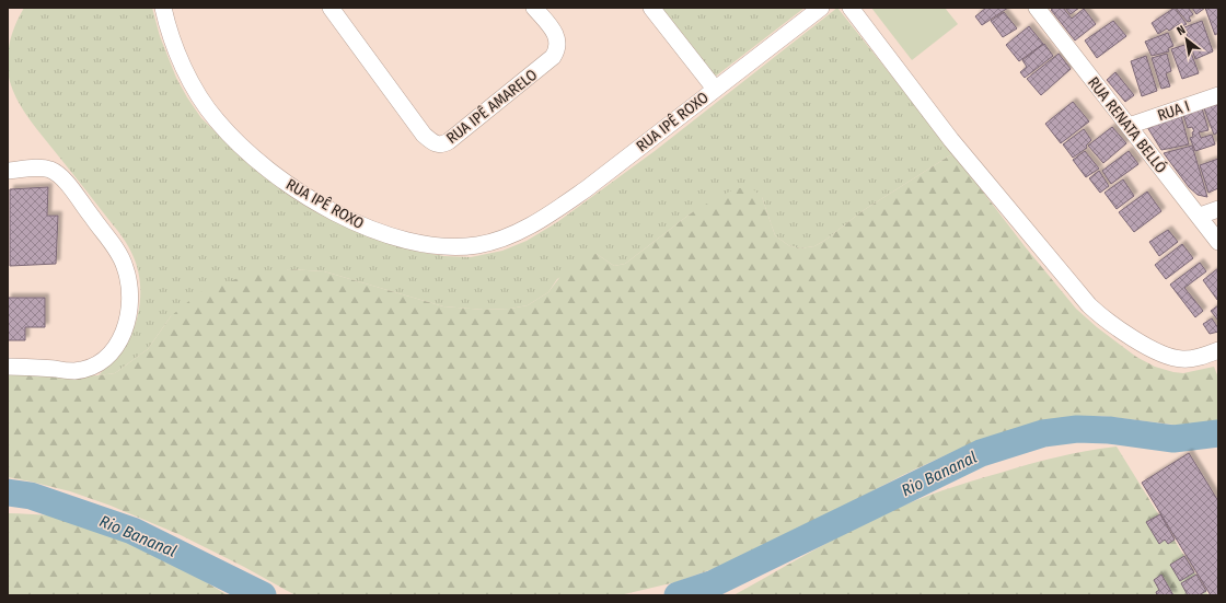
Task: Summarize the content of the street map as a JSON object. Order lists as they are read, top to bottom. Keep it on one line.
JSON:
{"streets":{"street":["RUA IPÊ AMARELO","RUA I","RUA IPÊ ROXO","RUA RENATA BELLÓ"]},"crossings":[["RUA I","RUA RENATA BELLÓ"]],"water":["Rio Bananal"],"north":"top left"}
